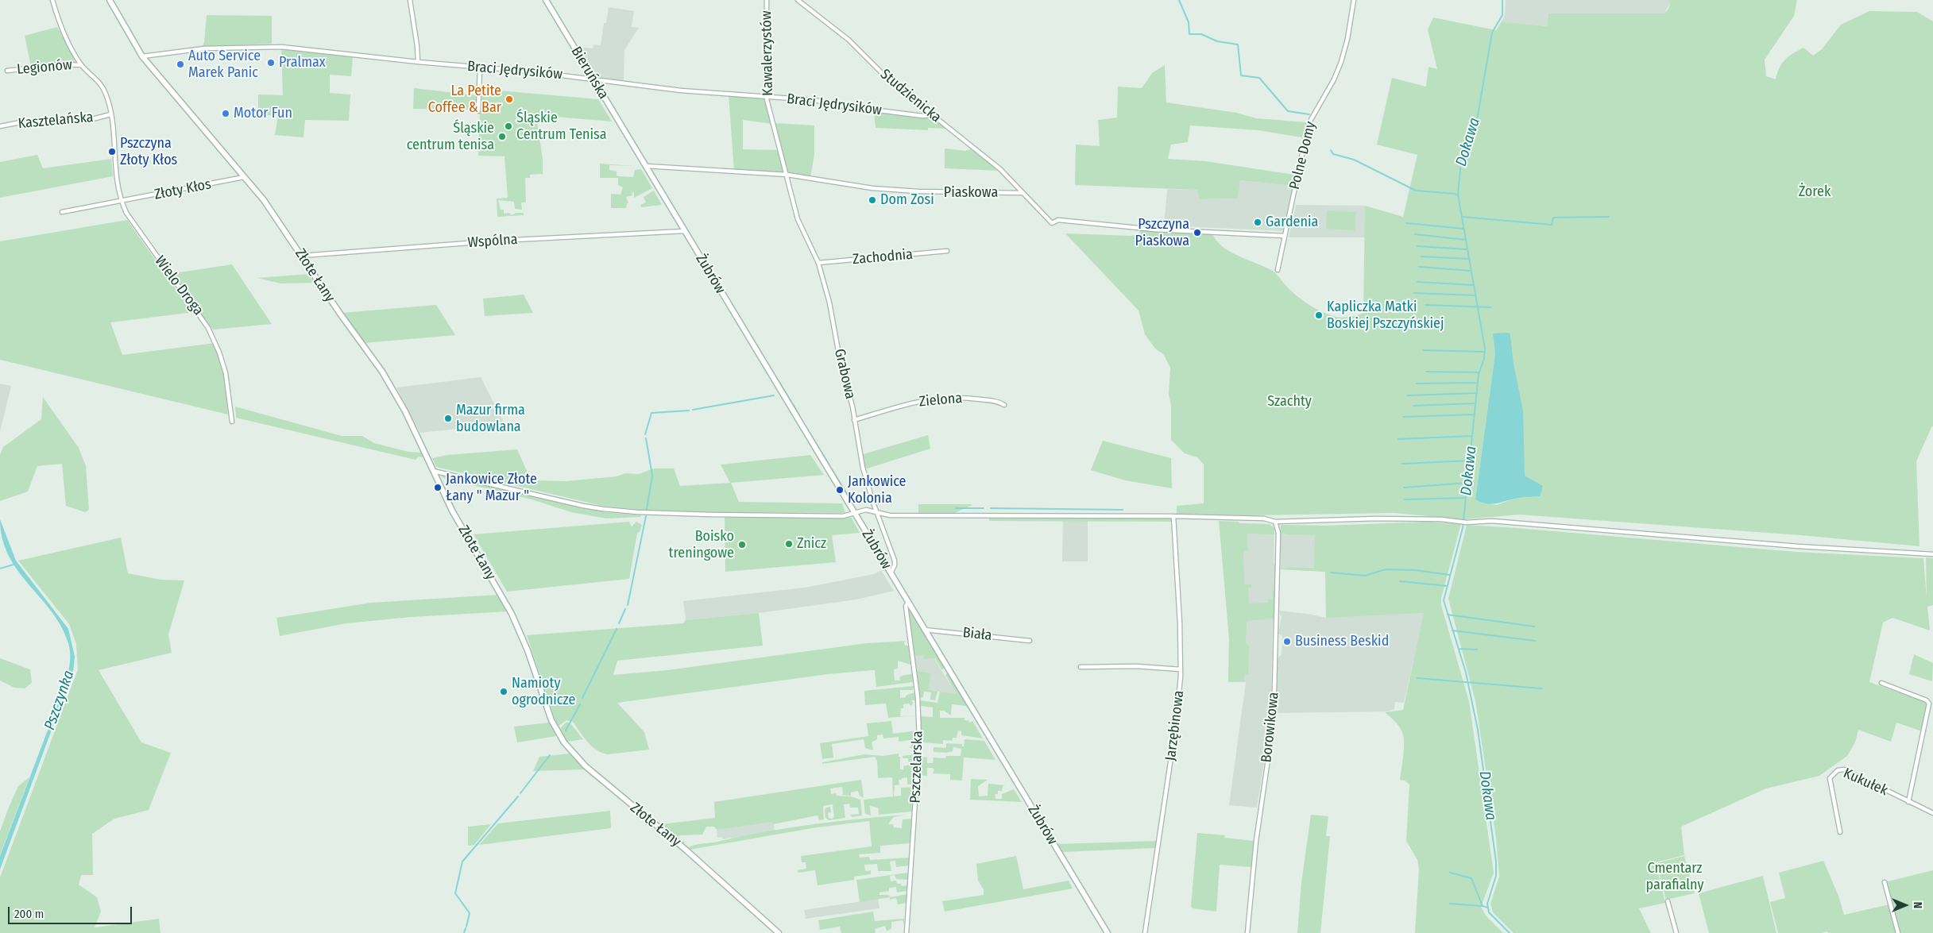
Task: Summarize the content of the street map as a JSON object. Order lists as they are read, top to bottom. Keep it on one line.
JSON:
{"streets":{"street":["Kawalerzystów","Legionów","Braci Jędrysików","Bieruńska","Studzienicka","Kasztelańska","Polne Domy","Złoty Kłos","Piaskowa","Wspólna","Zachodnia","Żubrów","Złote Łany","Wielo Droga","Grabowa","Zielona","Biała","Jarzębinowa","Borowikowa","Pszczelarska","Kukułek"]},"crossings":[["Kawalerzystów","Braci Jędrysików"],["Kawalerzystów","Piaskowa"],["Kawalerzystów","Grabowa"],["Legionów","Wielo Droga"],["Braci Jędrysików","Bieruńska"],["Braci Jędrysików","Studzienicka"],["Braci Jędrysików","Złote Łany"],["Bieruńska","Piaskowa"],["Bieruńska","Żubrów"],["Studzienicka","Piaskowa"],["Kasztelańska","Wielo Droga"],["Złoty Kłos","Złote Łany"],["Złoty Kłos","Wielo Droga"],["Piaskowa","Żubrów"],["Piaskowa","Grabowa"],["Wspólna","Żubrów"],["Wspólna","Złote Łany"],["Zachodnia","Grabowa"],["Żubrów","Grabowa"],["Żubrów","Biała"],["Żubrów","Pszczelarska"],["Grabowa","Zielona"]],"water":["Dokawa","Pszczynka"],"parks":["Żorek","Szachty","Cmentarz parafialny"],"places":["Pralmax","Auto Service Marek Panic","La Petite Coffee & Bar","Motor Fun","Śląskie Centrum Tenisa","Śląskie centrum tenisa","Pszczyna Złoty Kłos","Dom Zosi","Gardenia","Pszczyna Piaskowa","Kapliczka Matki Boskiej Pszczyńskiej","Mazur firma budowlana","Jankowice Złote Łany \" Mazur \"","Jankowice Kolonia","Znicz","Boisko treningowe","Business Beskid","Namioty ogrodnicze"],"scale_bar":"200 m","north":"right"}
